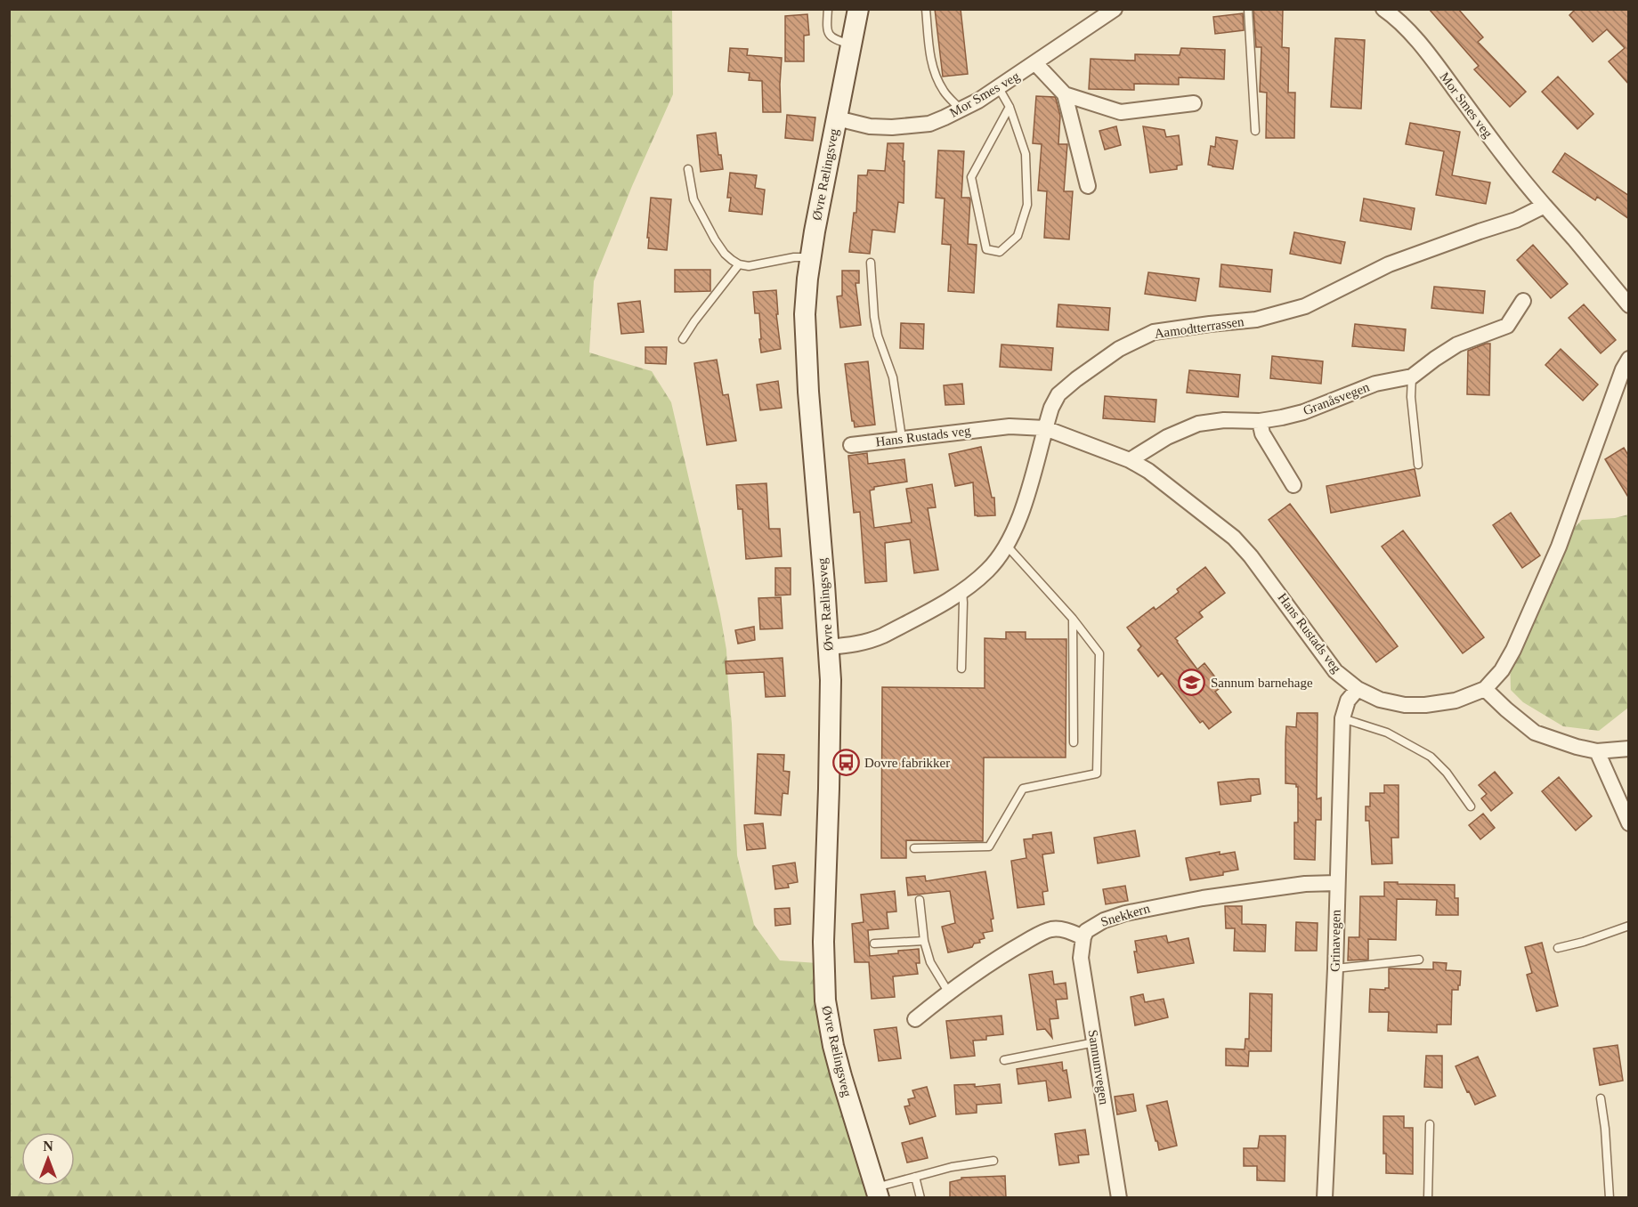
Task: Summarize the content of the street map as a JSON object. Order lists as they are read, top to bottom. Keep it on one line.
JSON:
{"streets":{"main road":["Øvre Rælingsveg"],"street":["Mor Smes veg","Aamodtterrassen","Granåsvegen","Hans Rustads veg","Snekkern","Grinavegen","Sannumvegen"]},"crossings":[["Mor Smes veg","Øvre Rælingsveg"],["Mor Smes veg","Aamodtterrassen"],["Øvre Rælingsveg","Aamodtterrassen"],["Aamodtterrassen","Hans Rustads veg"],["Granåsvegen","Hans Rustads veg"],["Hans Rustads veg","Grinavegen"],["Snekkern","Grinavegen"],["Snekkern","Sannumvegen"]],"places":{"school or university":["Sannum barnehage"],"bus stop":["Dovre fabrikker"]},"north":"top"}
